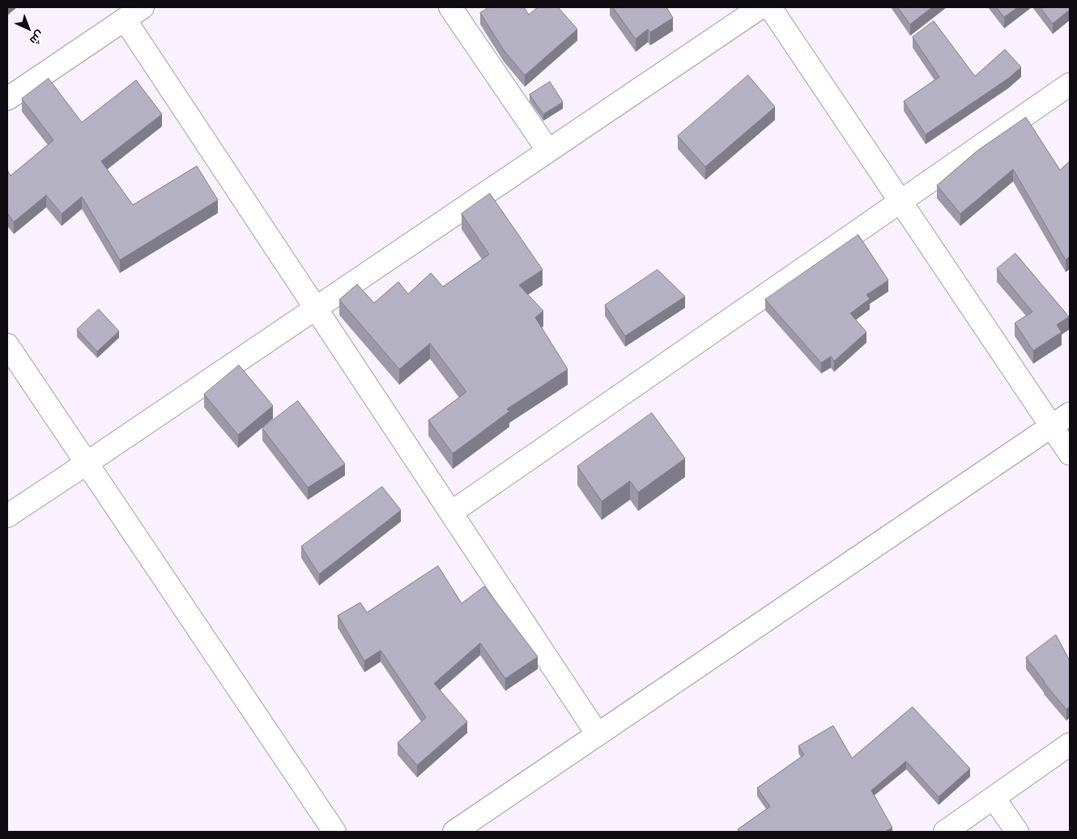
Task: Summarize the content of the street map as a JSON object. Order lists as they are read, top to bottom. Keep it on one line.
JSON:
{"north":"bottom right"}
